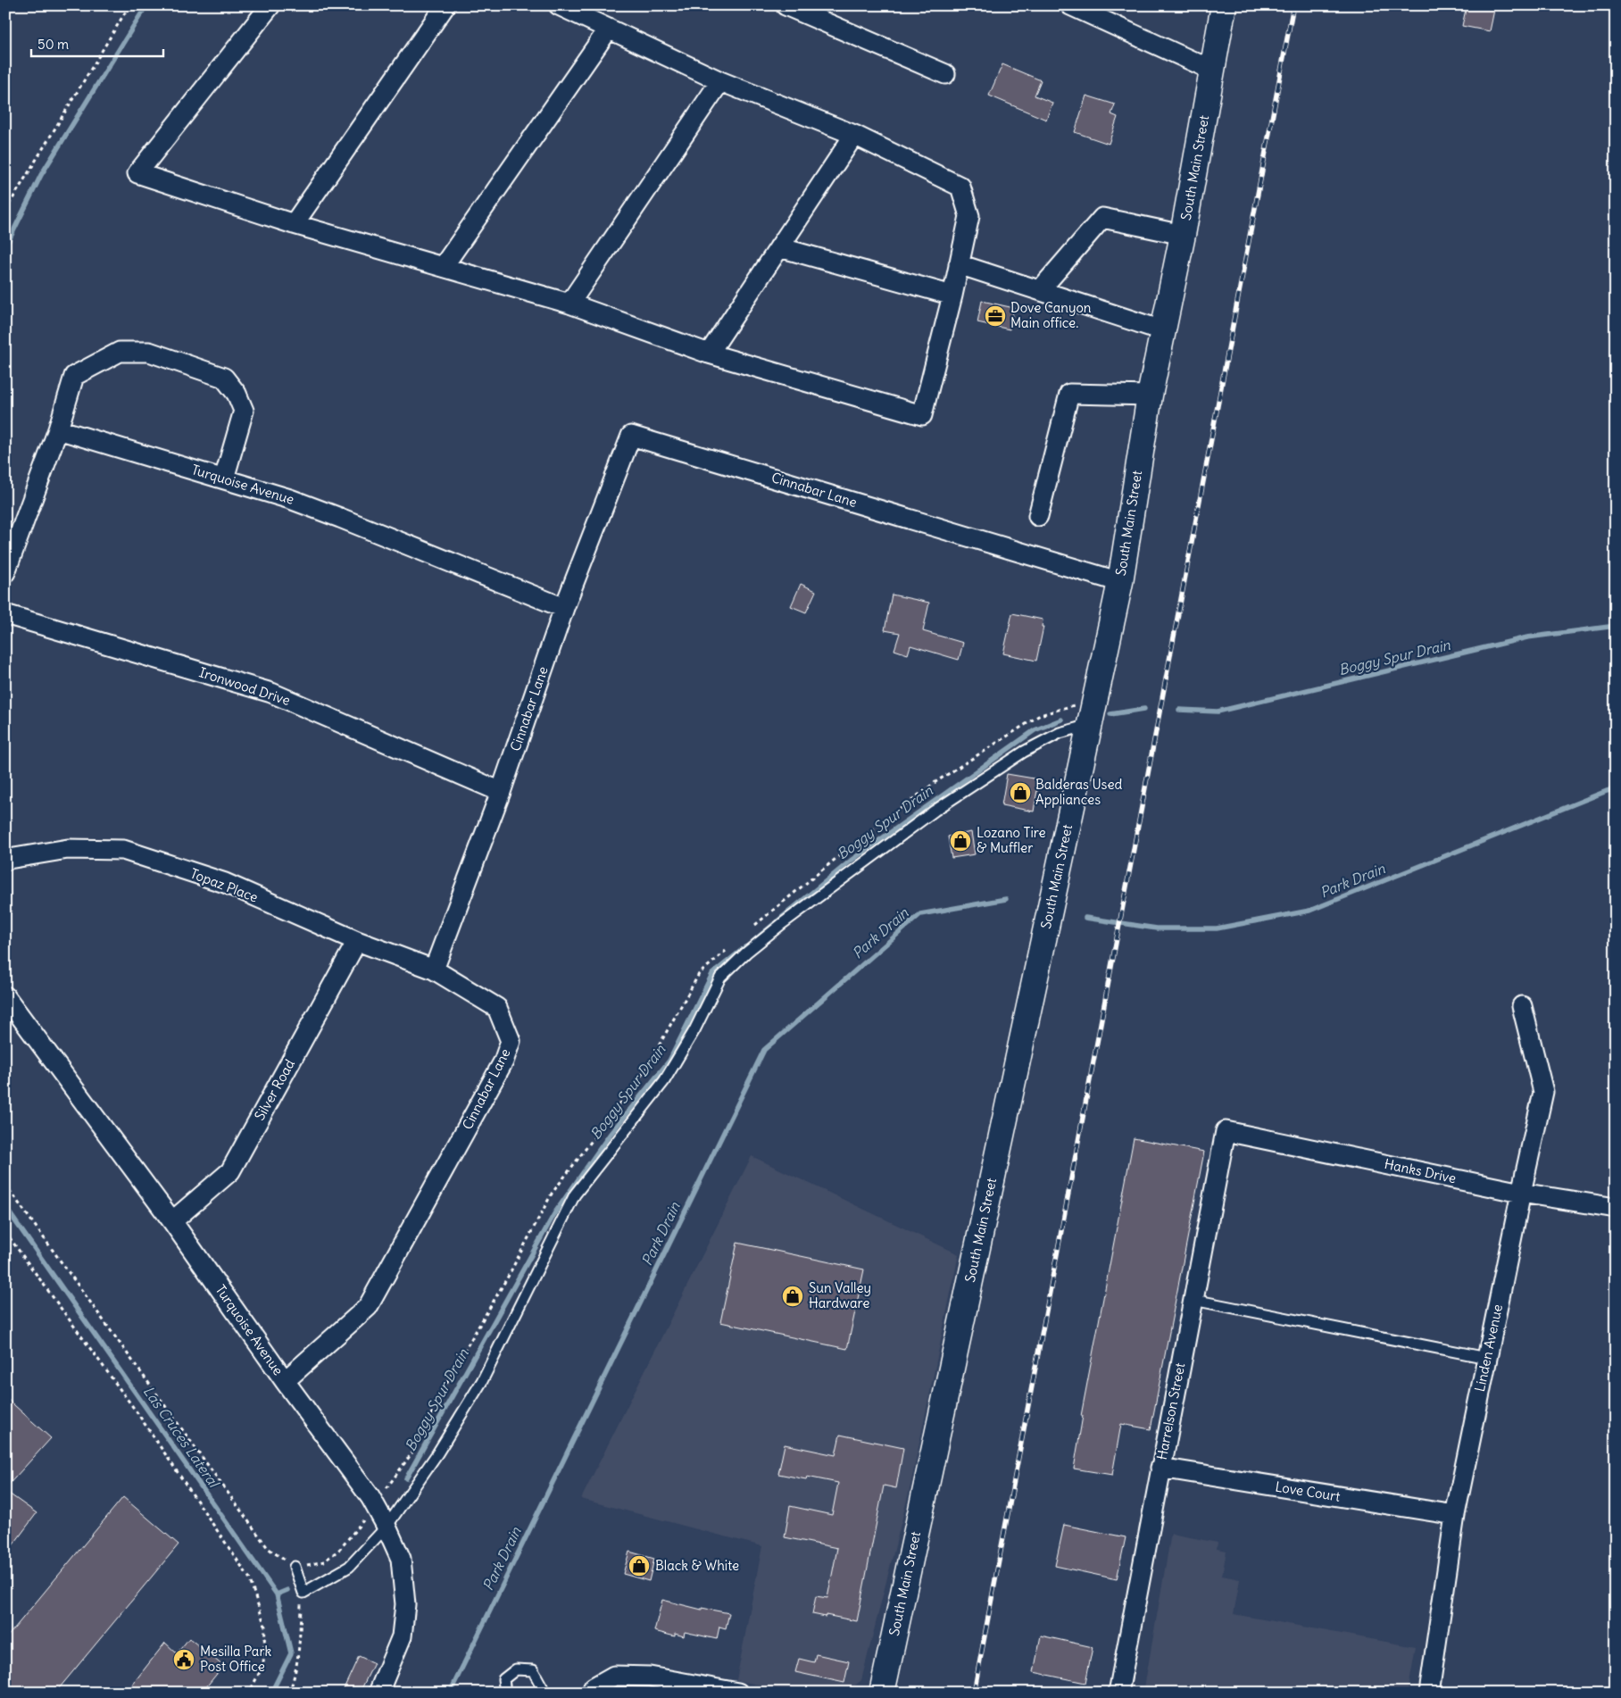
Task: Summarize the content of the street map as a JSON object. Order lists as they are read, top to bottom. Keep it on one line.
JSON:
{"streets":{"main road":["South Main Street"],"street":["Turquoise Avenue","Cinnabar Lane","Ironwood Drive","Topaz Place","Silver Road","Hanks Drive","Linden Avenue","Harrelson Street","Love Court"]},"crossings":[["South Main Street","Cinnabar Lane"],["Turquoise Avenue","Cinnabar Lane"],["Turquoise Avenue","Silver Road"],["Cinnabar Lane","Ironwood Drive"],["Cinnabar Lane","Topaz Place"],["Topaz Place","Silver Road"],["Hanks Drive","Linden Avenue"],["Hanks Drive","Harrelson Street"],["Linden Avenue","Love Court"],["Harrelson Street","Love Court"]],"water":["Boggy Spur Drain","Park Drain","Las Cruces Lateral"],"places":{"office":["Dove Canyon Main office."],"shop":["Balderas Used Appliances","Lozano Tire & Muffler","Sun Valley Hardware","Black & White"],"public building":["Mesilla Park Post Office"]},"scale_bar":"50 m"}
